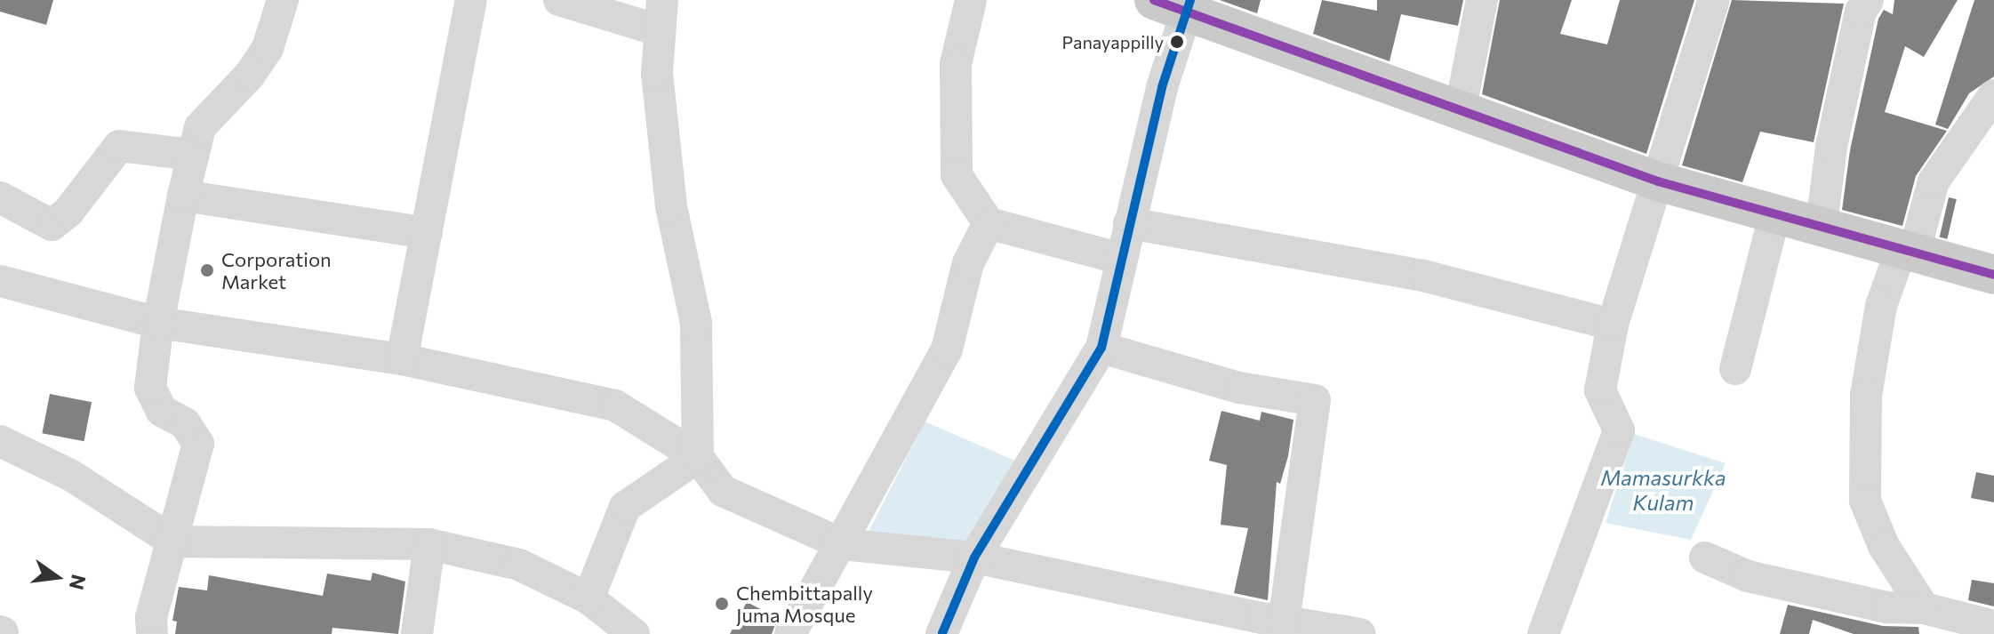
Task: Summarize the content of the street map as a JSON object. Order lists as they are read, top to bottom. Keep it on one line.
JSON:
{"water":["Mamasurkka Kulam"],"places":["Panayappilly","Corporation Market","Chembittapally Juma Mosque"],"north":"right"}
